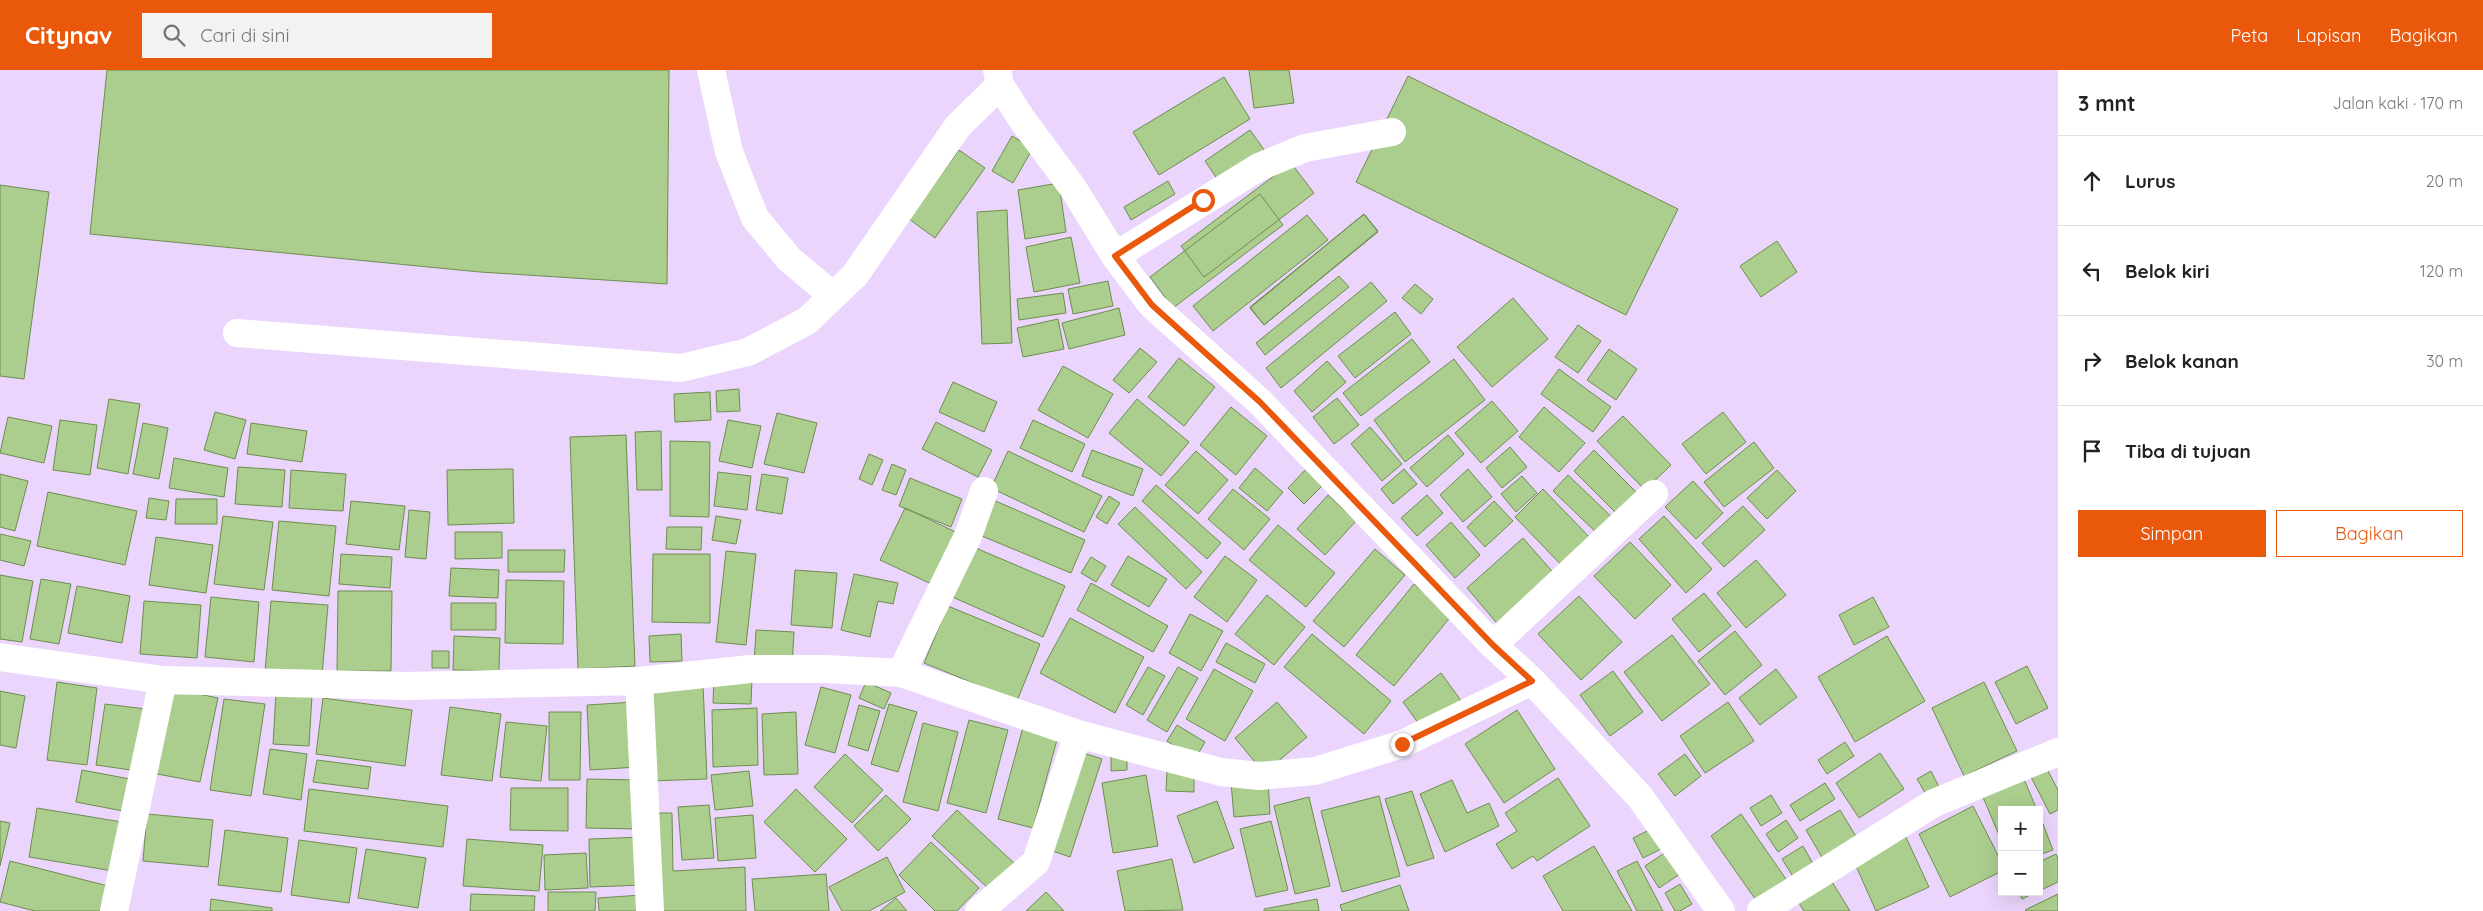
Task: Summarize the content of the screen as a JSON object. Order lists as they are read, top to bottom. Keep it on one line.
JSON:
{"page":{"header":"Citynav","search":"Cari di sini","nav":["Peta","Lapisan","Bagikan"],"heading":["3 mnt","Jalan kaki · 170 m"],"list":[["Lurus","20 m"],["Belok kiri","120 m"],["Belok kanan","30 m"],"Tiba di tujuan"],"buttons":["Simpan","Bagikan"],"map_buttons":["+","−"]}}
